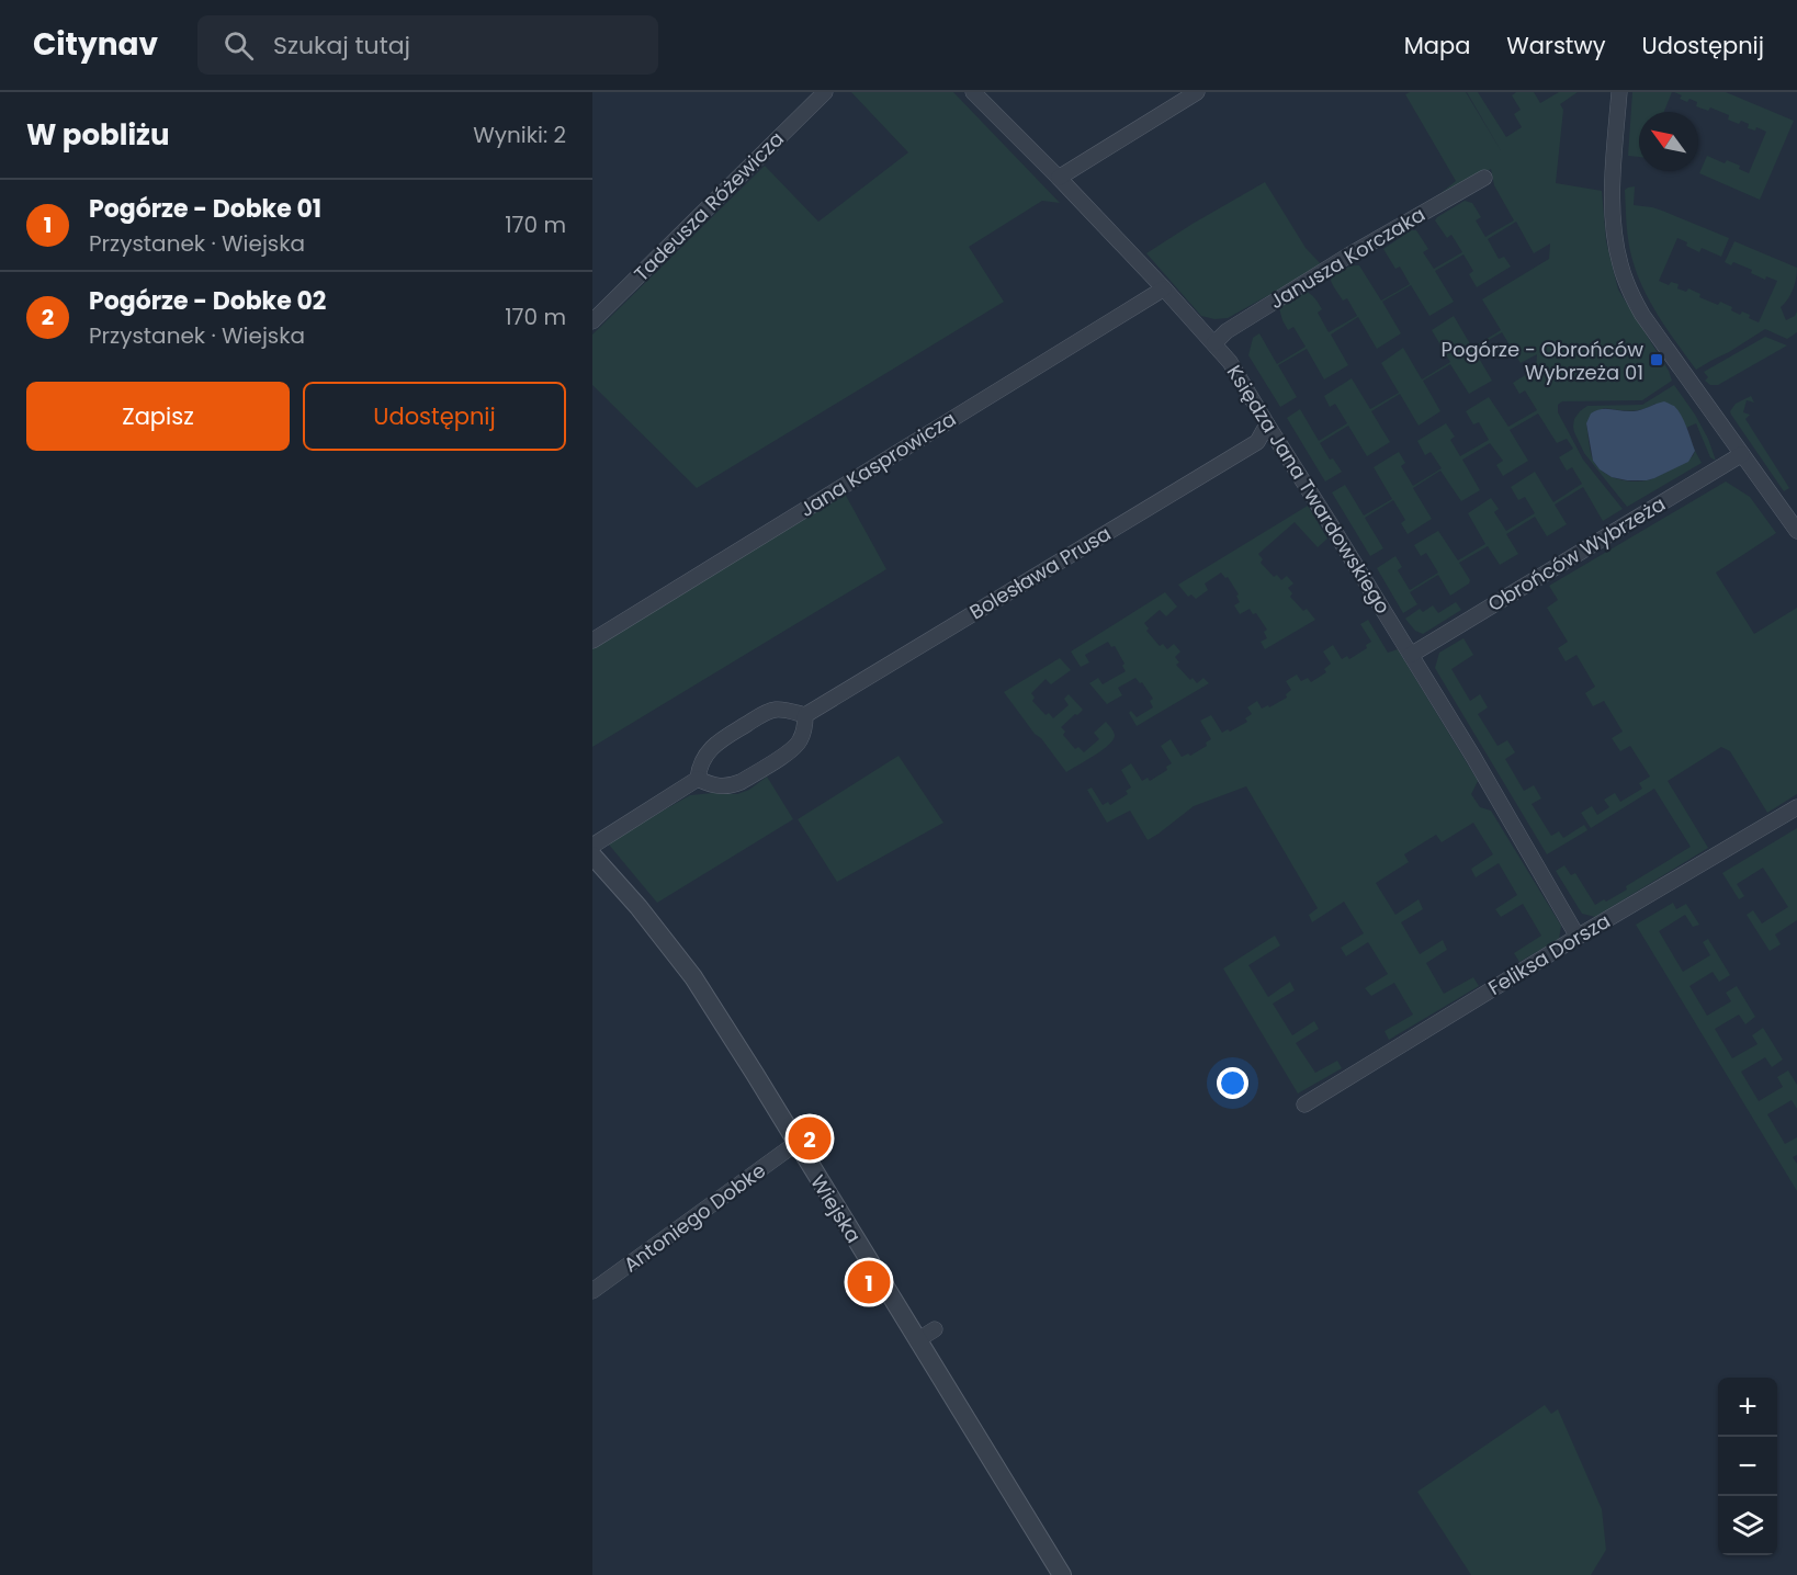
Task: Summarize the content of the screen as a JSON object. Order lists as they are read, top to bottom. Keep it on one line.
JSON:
{"streets":{"street":["Tadeusza Różewicza","Janusza Korczaka","Jana Kasprowicza","Księdza Jana Twardowskiego","Obrońców Wybrzeża","Bolesława Prusa","Feliksa Dorsza","Wiejska","Antoniego Dobke"]},"crossings":[["Janusza Korczaka","Księdza Jana Twardowskiego"],["Jana Kasprowicza","Księdza Jana Twardowskiego"],["Księdza Jana Twardowskiego","Obrońców Wybrzeża"],["Księdza Jana Twardowskiego","Bolesława Prusa"],["Księdza Jana Twardowskiego","Feliksa Dorsza"],["Wiejska","Antoniego Dobke"]],"places":{"transit":["Pogórze - Obrońców Wybrzeża 01"]},"north":"top left","page":{"header":"Citynav","search":"Szukaj tutaj","nav":["Mapa","Warstwy","Udostępnij"],"heading":["W pobliżu","Wyniki: 2"],"list":[{"mark":"1","name":"Pogórze - Dobke 01","note":"Przystanek · Wiejska","value":"170 m"},{"mark":"2","name":"Pogórze - Dobke 02","note":"Przystanek · Wiejska","value":"170 m"}],"buttons":["Zapisz","Udostępnij"],"pins":["2","1"],"map_buttons":["+","−"]}}
